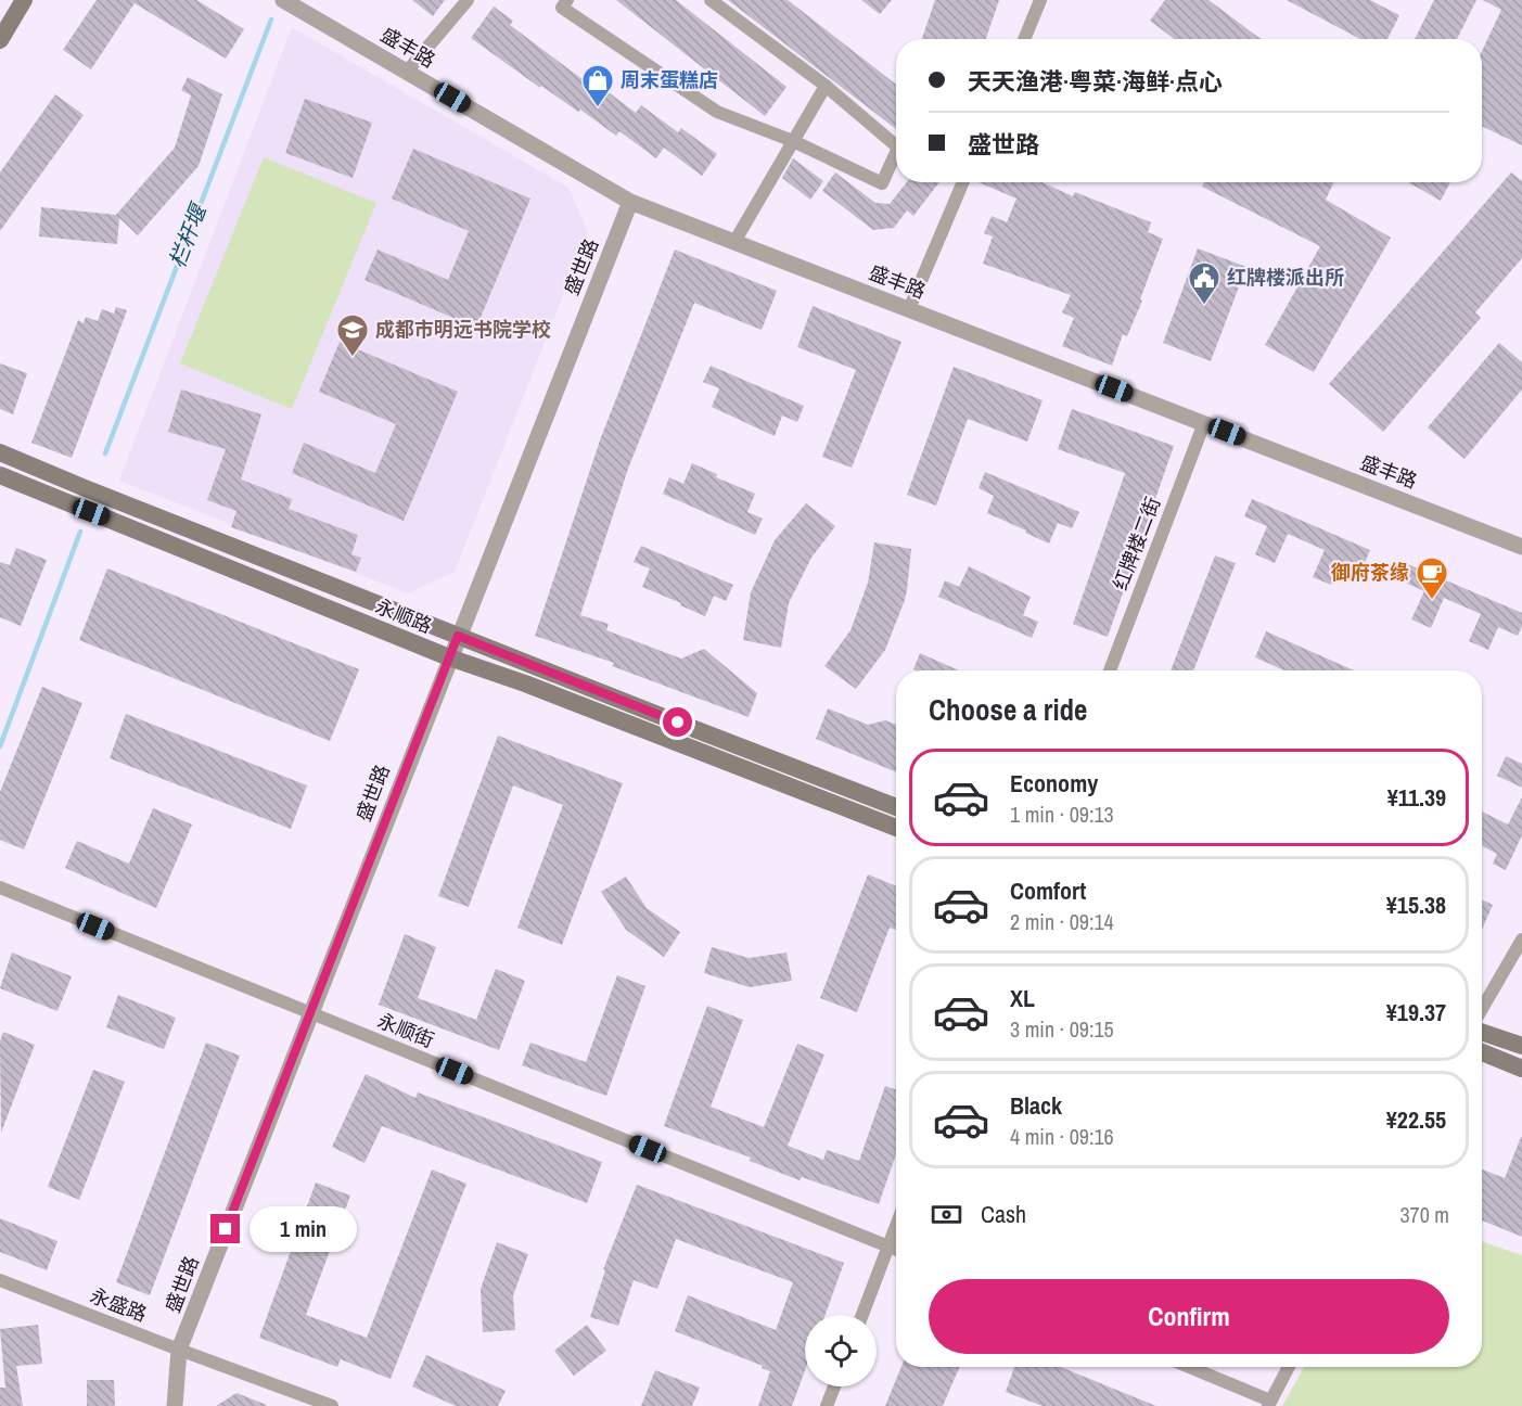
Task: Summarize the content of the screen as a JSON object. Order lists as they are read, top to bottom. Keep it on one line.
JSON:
{"streets":{"main road":["永顺路"],"street":["盛丰路","盛世路","红牌楼二街","永顺街","永盛路"]},"crossings":[["盛丰路","盛世路"],["盛丰路","红牌楼二街"],["盛世路","永顺路"],["盛世路","永顺街"],["盛世路","永盛路"]],"water":["栏杆堰"],"places":{"shop":["周末蛋糕店"],"public building":["红牌楼派出所"],"school or university":["成都市明远书院学校"],"cafe":["御府茶缘"]},"page":{"banner":["天天渔港·粤菜·海鲜·点心","盛世路"],"heading":"Choose a ride","list":[{"name":"Economy","note":"1 min · 09:13","value":"¥11.39"},{"name":"Comfort","note":"2 min · 09:14","value":"¥15.38"},{"name":"XL","note":"3 min · 09:15","value":"¥19.37"},{"name":"Black","note":"4 min · 09:16","value":"¥22.55"}],"pay":["Cash","370 m"],"bubble":"1 min","buttons":"Confirm"}}
